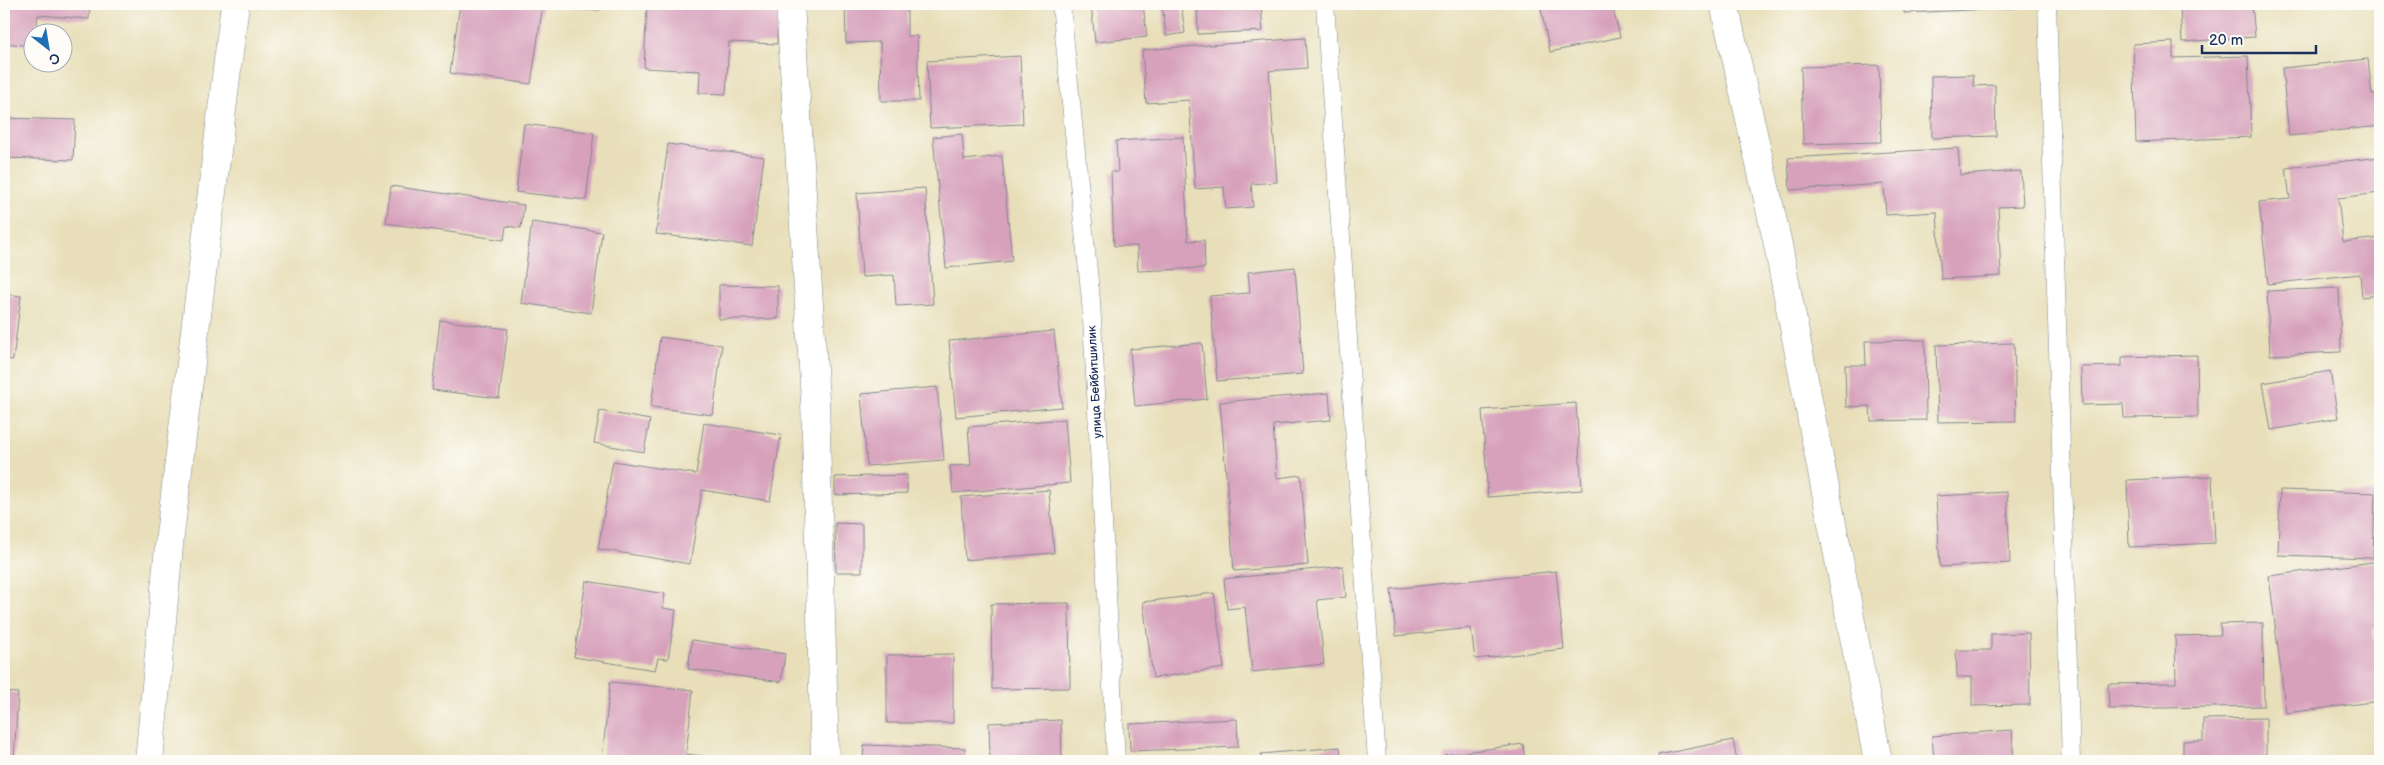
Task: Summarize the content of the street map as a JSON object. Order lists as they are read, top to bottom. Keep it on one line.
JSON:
{"streets":{"lane":["улица Бейбитшилик"]},"scale_bar":"20 m","north":"bottom right"}
